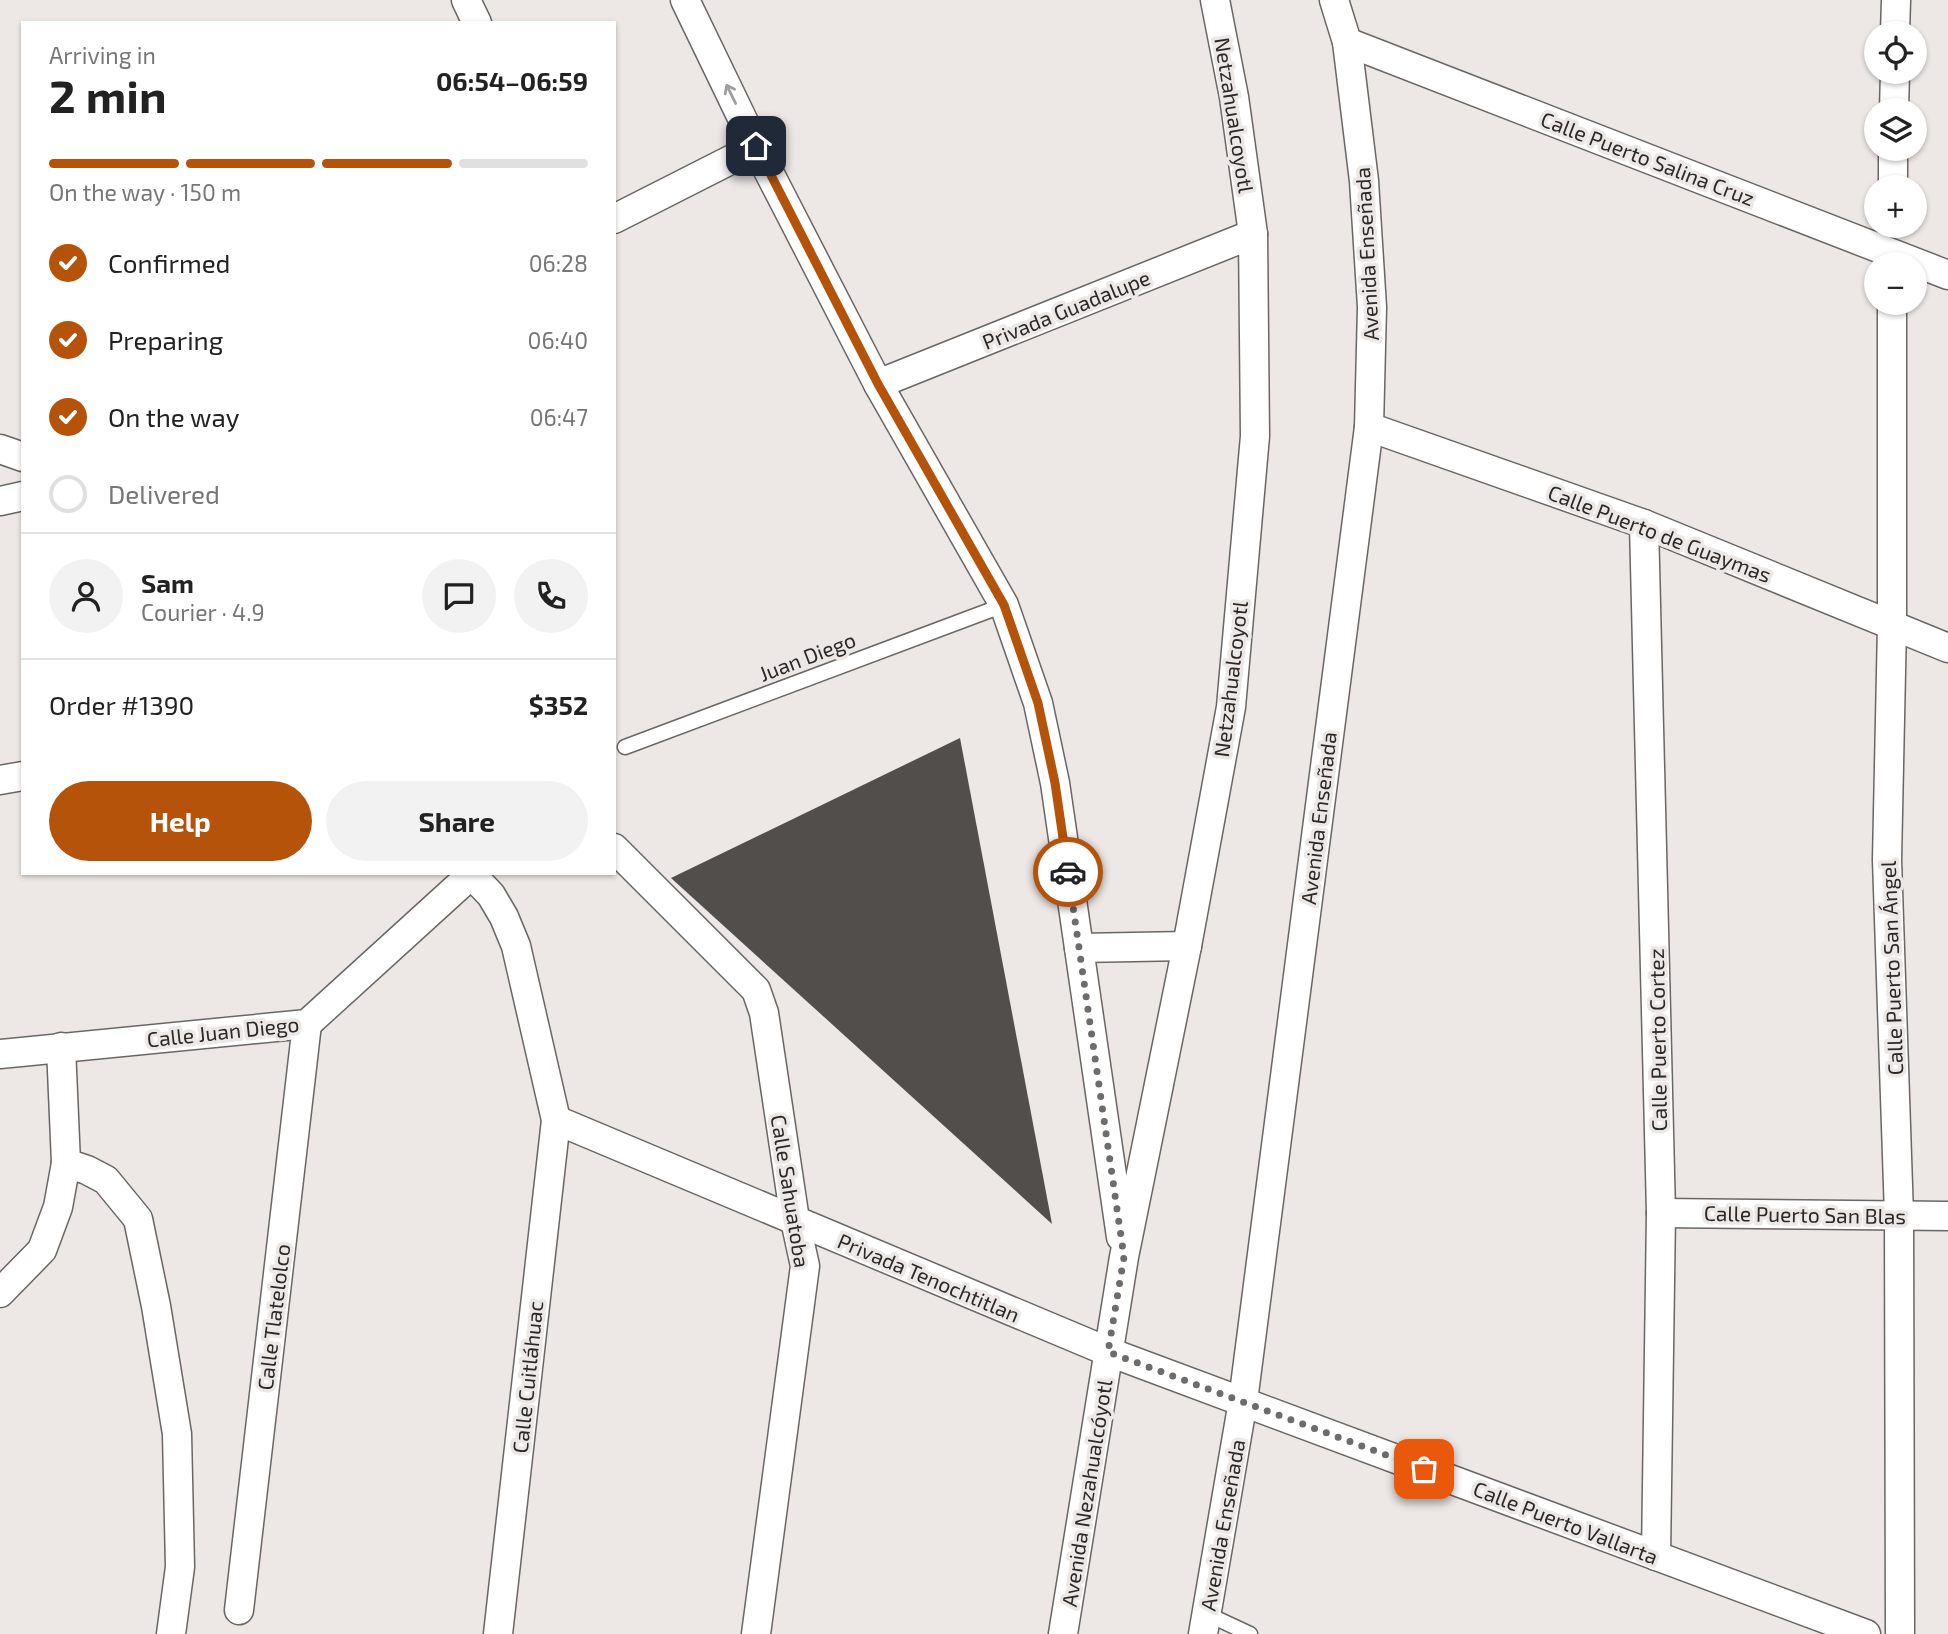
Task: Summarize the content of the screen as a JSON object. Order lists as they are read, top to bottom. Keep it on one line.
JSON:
{"streets":{"street":["Netzahualcoyotl","Calle Puerto Salina Cruz","Avenida Enseñada","Privada Guadalupe","Calle Puerto de Guaymas","Calle Puerto San Ángel","Calle Juan Diego","Calle Puerto Cortez","Calle Sahuatoba","Calle Puerto San Blas","Privada Tenochtitlan","Calle Tlatelolco","Calle Cuitláhuac","Avenida Nezahualcóyotl","Calle Puerto Vallarta"],"lane":["Juan Diego"]},"crossings":[["Netzahualcoyotl","Privada Guadalupe"],["Netzahualcoyotl","Privada Tenochtitlan"],["Netzahualcoyotl","Avenida Nezahualcóyotl"],["Netzahualcoyotl","Calle Puerto Vallarta"],["Calle Puerto Salina Cruz","Avenida Enseñada"],["Avenida Enseñada","Calle Puerto de Guaymas"],["Avenida Enseñada","Calle Puerto Vallarta"],["Calle Puerto de Guaymas","Calle Puerto San Ángel"],["Calle Puerto de Guaymas","Calle Puerto Cortez"],["Calle Puerto San Ángel","Calle Puerto San Blas"],["Calle Juan Diego","Calle Tlatelolco"],["Calle Puerto Cortez","Calle Puerto San Blas"],["Calle Puerto Cortez","Calle Puerto Vallarta"],["Calle Sahuatoba","Privada Tenochtitlan"],["Privada Tenochtitlan","Calle Cuitláhuac"],["Privada Tenochtitlan","Avenida Nezahualcóyotl"],["Privada Tenochtitlan","Calle Puerto Vallarta"],["Avenida Nezahualcóyotl","Calle Puerto Vallarta"]],"page":{"map_buttons":["+","−"],"heading":["2 min","Arriving in","06:54–06:59"],"panel":["Sam","Courier · 4.9","Order #1390","$352"],"bar":"On the way · 150 m","list":[["Confirmed","06:28"],["Preparing","06:40"],["On the way","06:47"],"Delivered"],"buttons":["Help","Share"]}}
